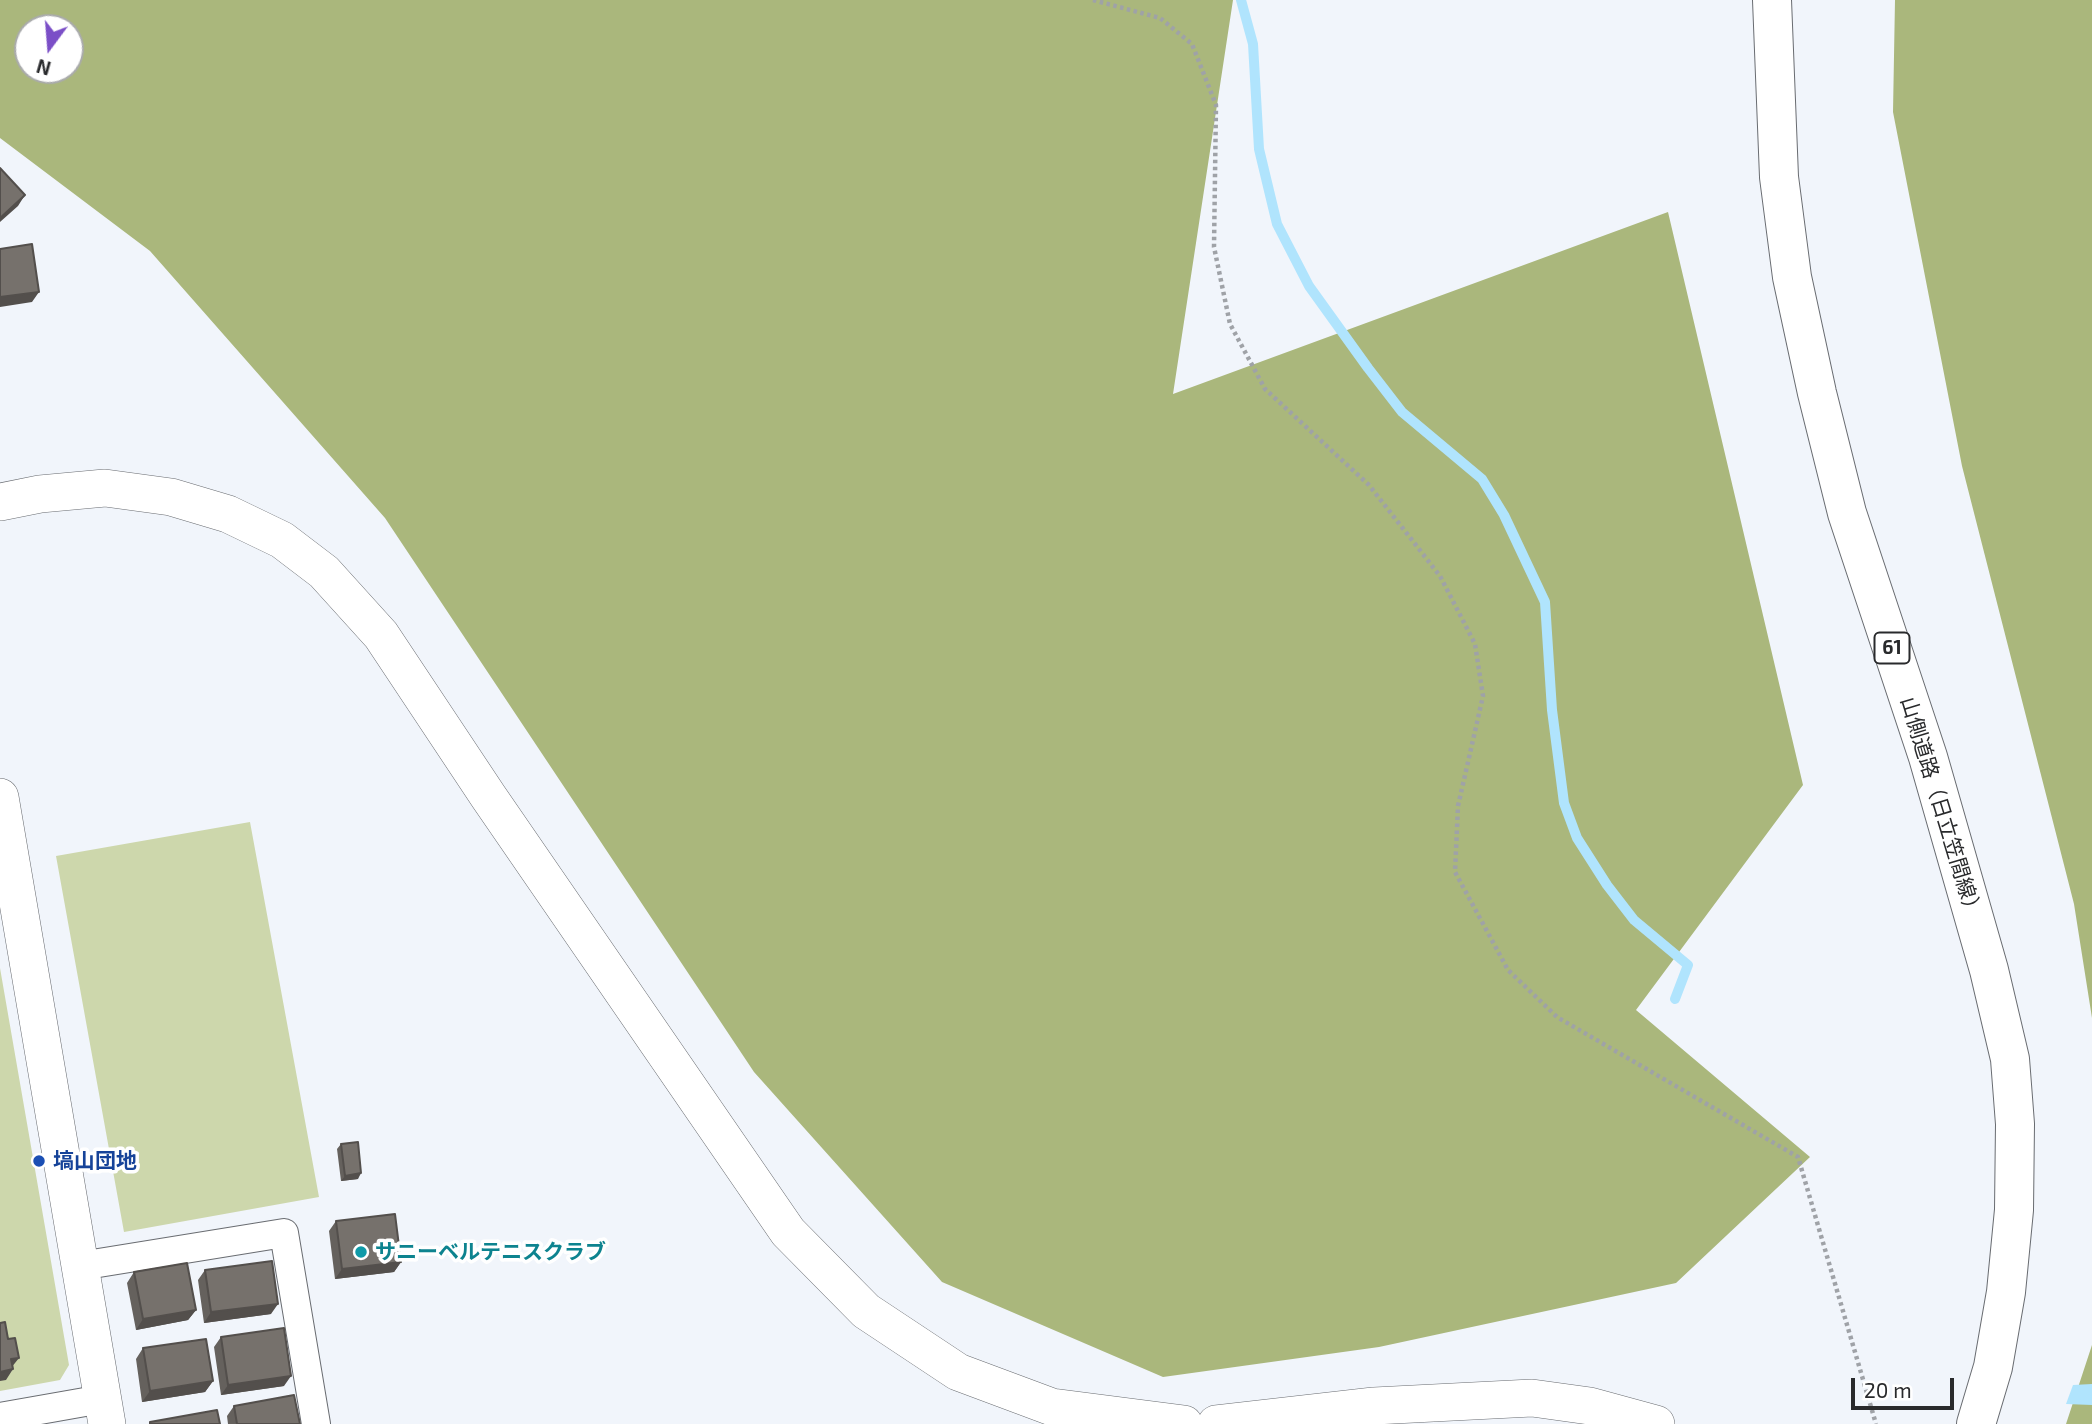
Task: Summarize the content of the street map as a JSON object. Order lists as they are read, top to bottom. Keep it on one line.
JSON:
{"streets":{"main road":["61","山側道路（日立笠間線）"]},"places":["塙山団地","サニーベルテニスクラブ"],"scale_bar":"20 m","north":"bottom"}
